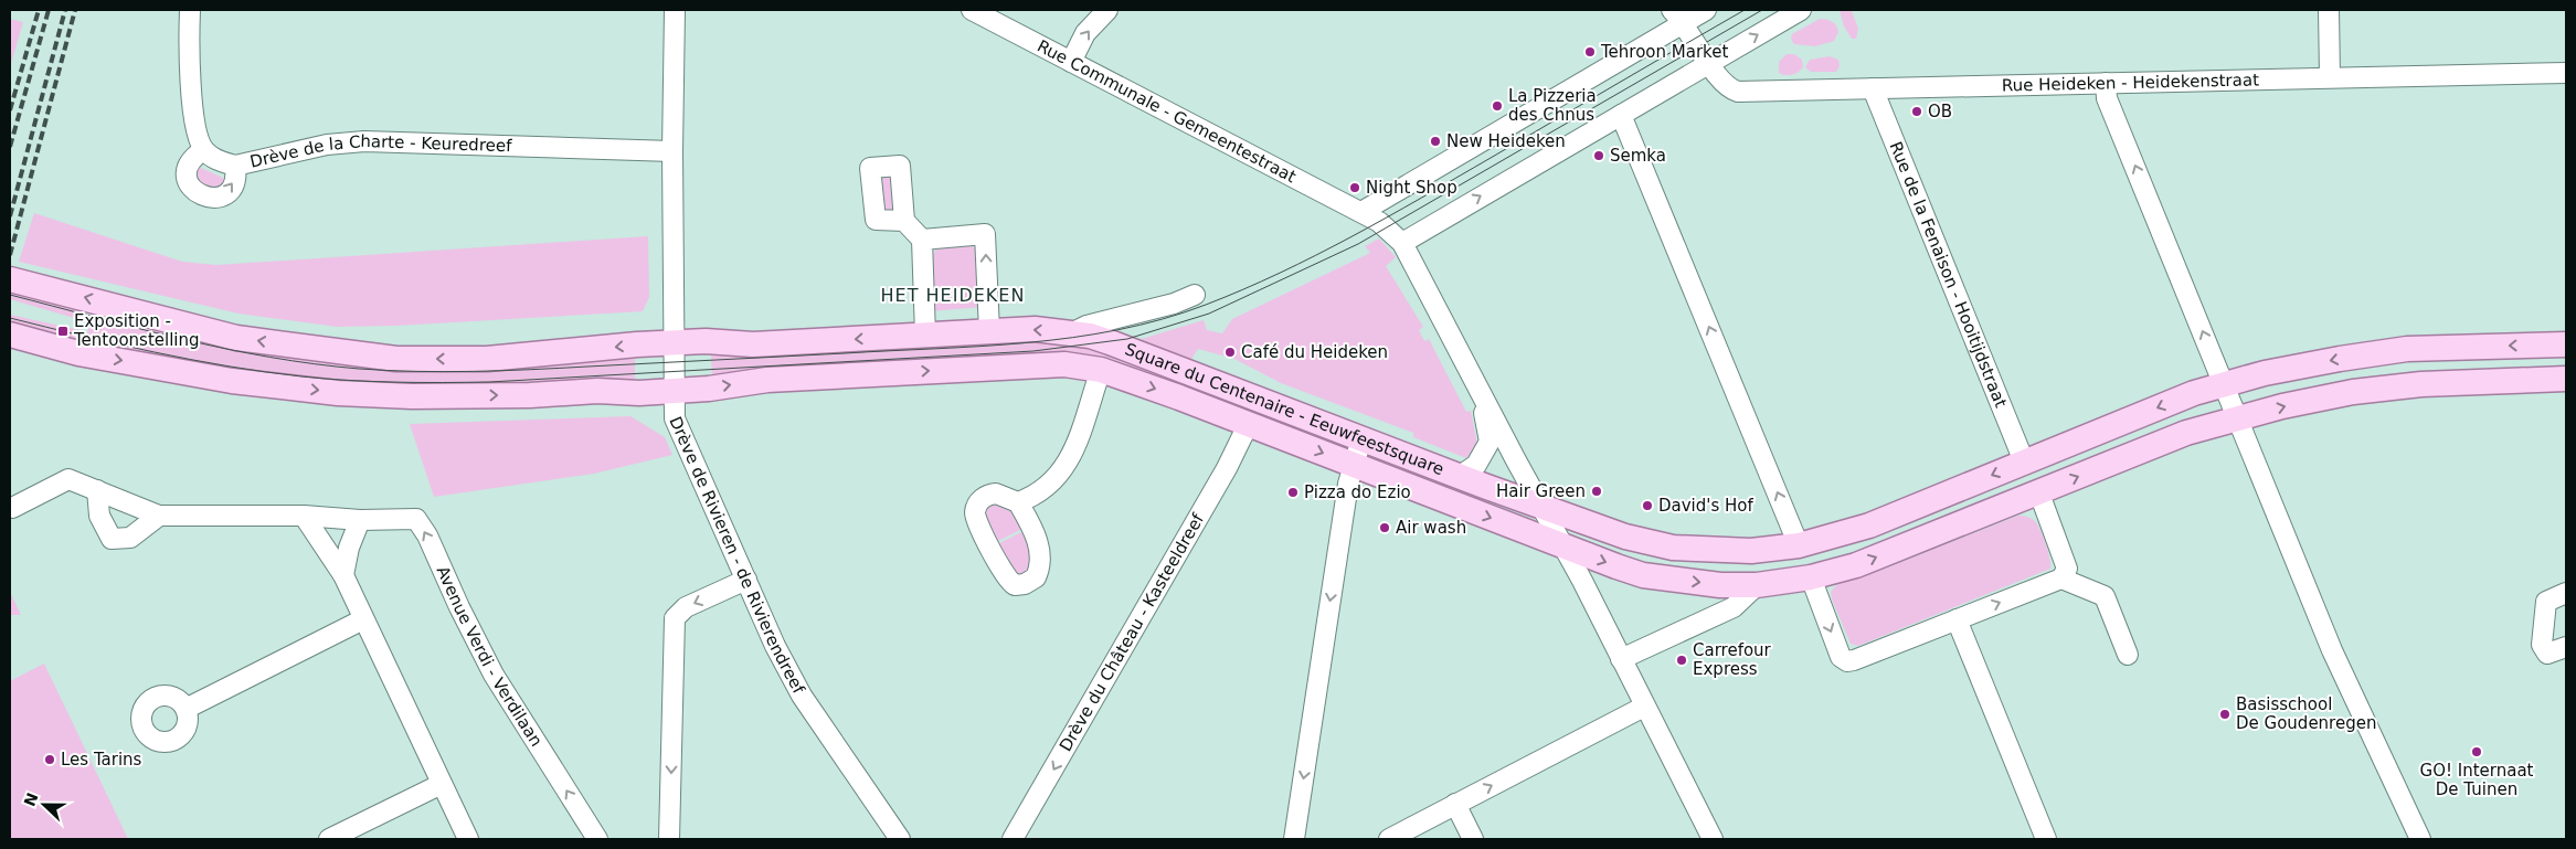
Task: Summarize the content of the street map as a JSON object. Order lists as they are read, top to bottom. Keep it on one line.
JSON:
{"streets":{"main road":["Square du Centenaire - Eeuwfeestsquare"],"street":["Rue Heideken - Heidekenstraat","Rue Communale - Gemeentestraat","Drève de la Charte - Keuredreef","Rue de la Fenaison - Hooitijdstraat","Drève de Rivieren - de Rivierendreef","Drève du Château - Kasteeldreef","Avenue Verdi - Verdilaan"]},"crossings":[["Rue Heideken - Heidekenstraat","Rue de la Fenaison - Hooitijdstraat"],["Rue Communale - Gemeentestraat","Square du Centenaire - Eeuwfeestsquare"],["Drève de la Charte - Keuredreef","Drève de Rivieren - de Rivierendreef"],["Square du Centenaire - Eeuwfeestsquare","Drève de Rivieren - de Rivierendreef"],["Square du Centenaire - Eeuwfeestsquare","Drève du Château - Kasteeldreef"]],"districts":["HET HEIDEKEN"],"places":{"other":["Tehroon Market","La Pizzeria des Chnus","OB","New Heideken","Semka","Night Shop","Café du Heideken","Hair Green","Pizza do Ezio","David's Hof","Air wash","Carrefour Express","Basisschool De Goudenregen","GO! Internaat De Tuinen","Les Tarins"],"transit":["Exposition - Tentoonstelling"]},"north":"left"}
